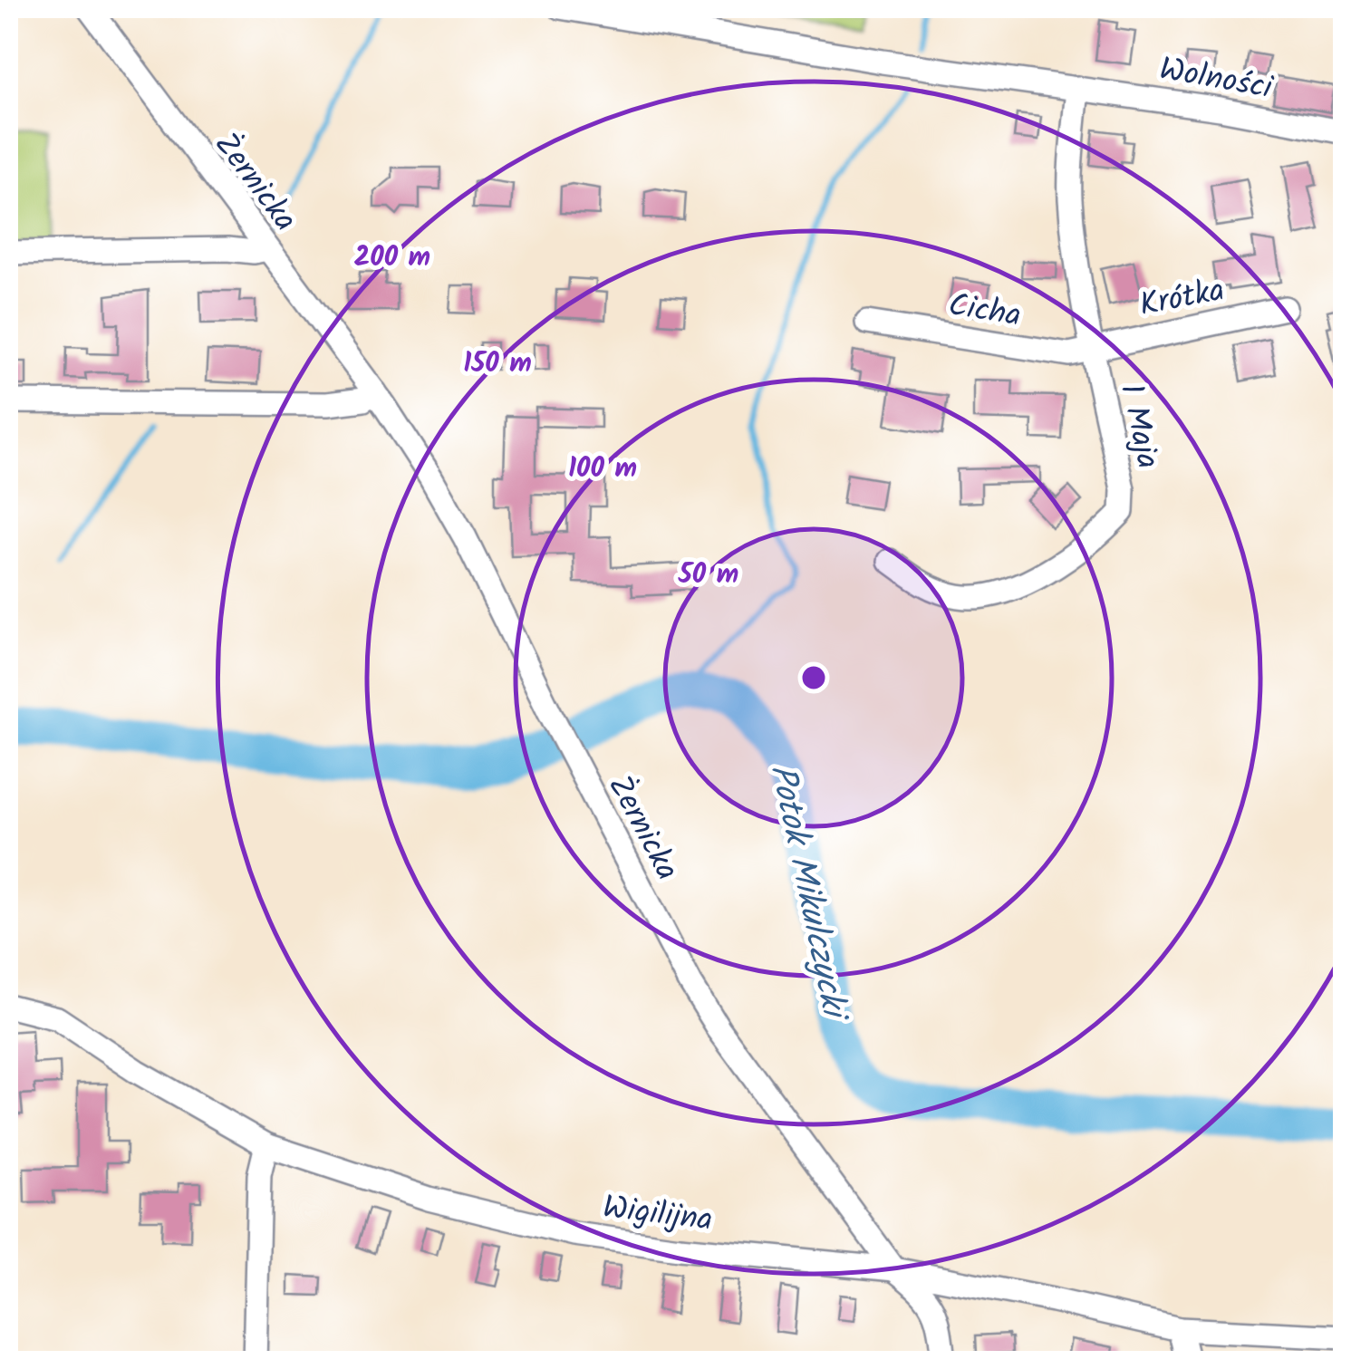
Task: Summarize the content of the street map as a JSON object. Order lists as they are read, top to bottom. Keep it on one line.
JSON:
{"streets":{"street":["Wolności","Żernicka","Krótka","Cicha","1 Maja","Wigilijna"]},"crossings":[["Wolności","1 Maja"],["Żernicka","Wigilijna"],["Krótka","Cicha"],["Krótka","1 Maja"],["Cicha","1 Maja"]],"water":["Potok Mikulczycki"],"rings":["200 m","150 m","100 m","50 m"]}
